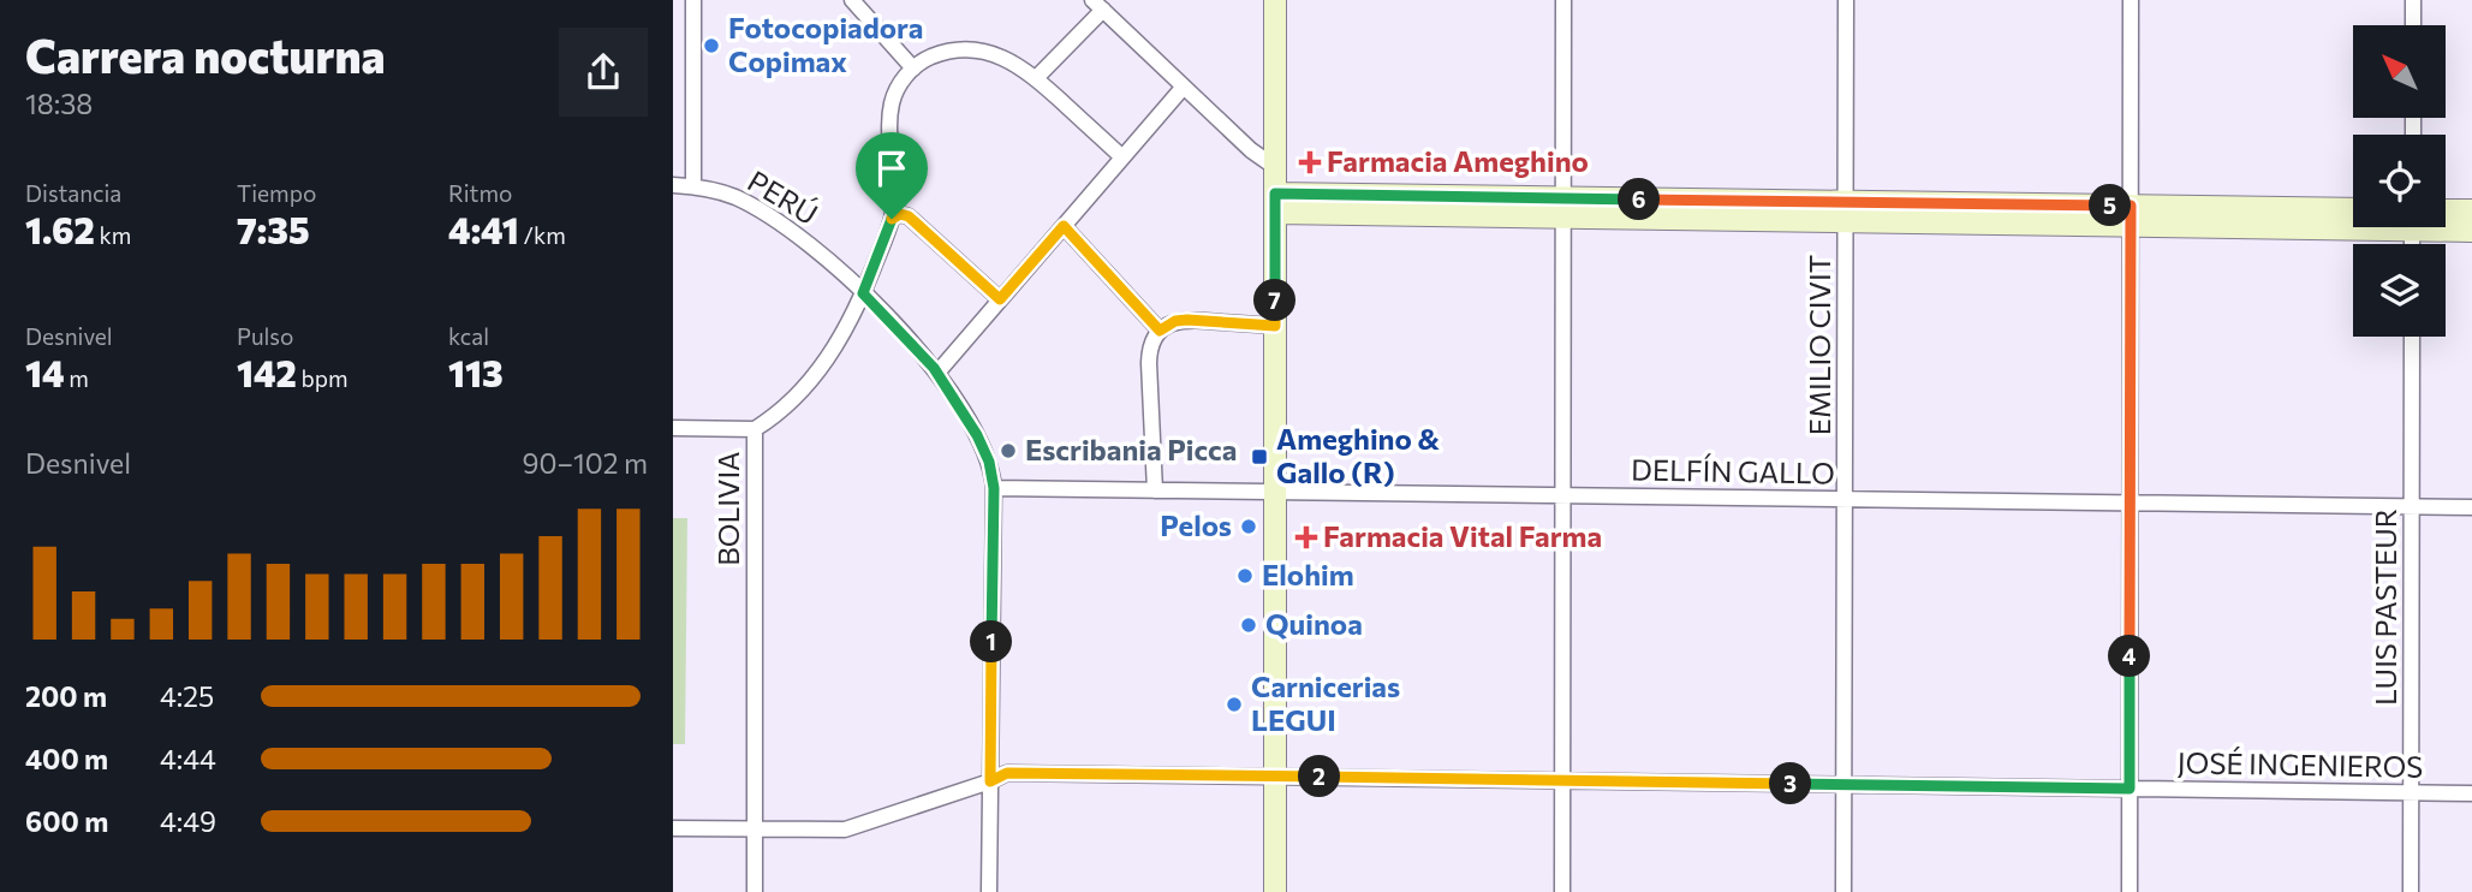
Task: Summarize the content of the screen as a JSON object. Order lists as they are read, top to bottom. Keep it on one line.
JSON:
{"streets":{"street":["PERÚ","EMILIO CIVIT","DELFÍN GALLO","BOLIVIA","LUIS PASTEUR","JOSÉ INGENIEROS"]},"crossings":[["PERÚ","DELFÍN GALLO"],["PERÚ","BOLIVIA"],["PERÚ","JOSÉ INGENIEROS"],["EMILIO CIVIT","DELFÍN GALLO"],["EMILIO CIVIT","JOSÉ INGENIEROS"],["DELFÍN GALLO","LUIS PASTEUR"],["BOLIVIA","JOSÉ INGENIEROS"],["LUIS PASTEUR","JOSÉ INGENIEROS"]],"places":{"other":["Fotocopiadora Copimax","Escribania Picca","Pelos","Elohim","Quinoa","Carnicerias LEGUI"],"health":["Farmacia Ameghino","Farmacia Vital Farma"],"transit":["Ameghino & Gallo (R)"]},"north":"top left","page":{"heading":["Carrera nocturna","18:38"],"stats":[["Distancia","1.62 km"],["Tiempo","7:35"],["Ritmo","4:41 /km"],["Desnivel","14 m"],["Pulso","142 bpm"],["kcal","113"]],"pins":["6","5","7","1","4","2","3"],"chart":["Desnivel","90–102 m"],"list":[{"name":"200 m","note":"4:25"},{"name":"400 m","note":"4:44"},{"name":"600 m","note":"4:49"}]}}
